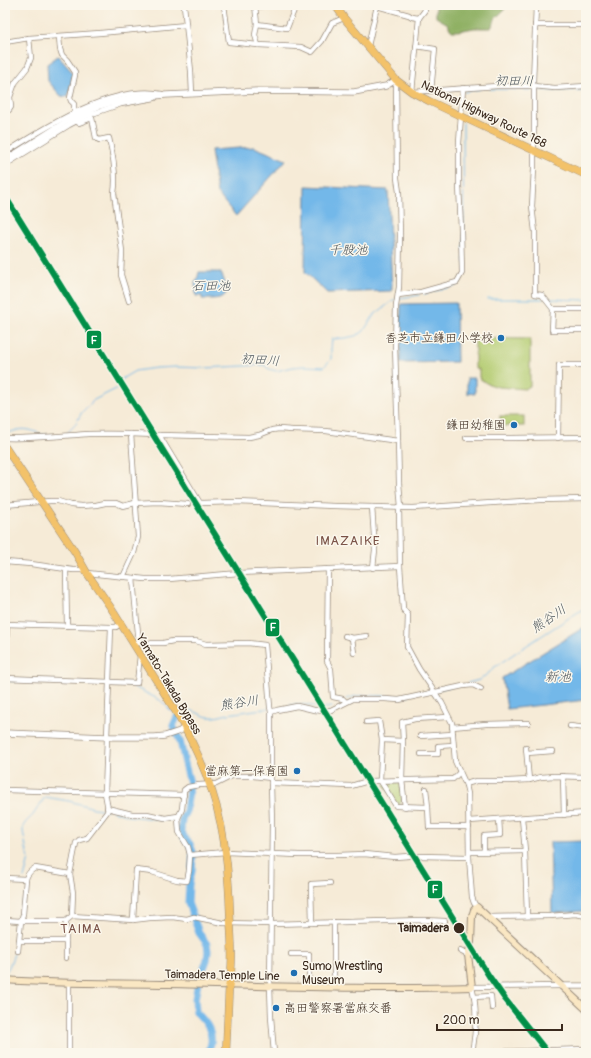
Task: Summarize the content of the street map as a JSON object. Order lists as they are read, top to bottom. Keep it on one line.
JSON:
{"streets":{"main road":["National Highway Route 168","Yamato-Takada Bypass","Taimadera Temple Line"]},"crossings":[["Yamato-Takada Bypass","Taimadera Temple Line"]],"districts":["IMAZAIKE","TAIMA"],"water":["初田川","千股池","石田池","熊谷川","新池"],"places":["香芝市立鎌田小学校","鎌田幼稚園","當麻第一保育園","Taimadera","Sumo Wrestling Museum","高田警察署當麻交番"],"lines":["transit line F"],"scale_bar":"200 m"}
